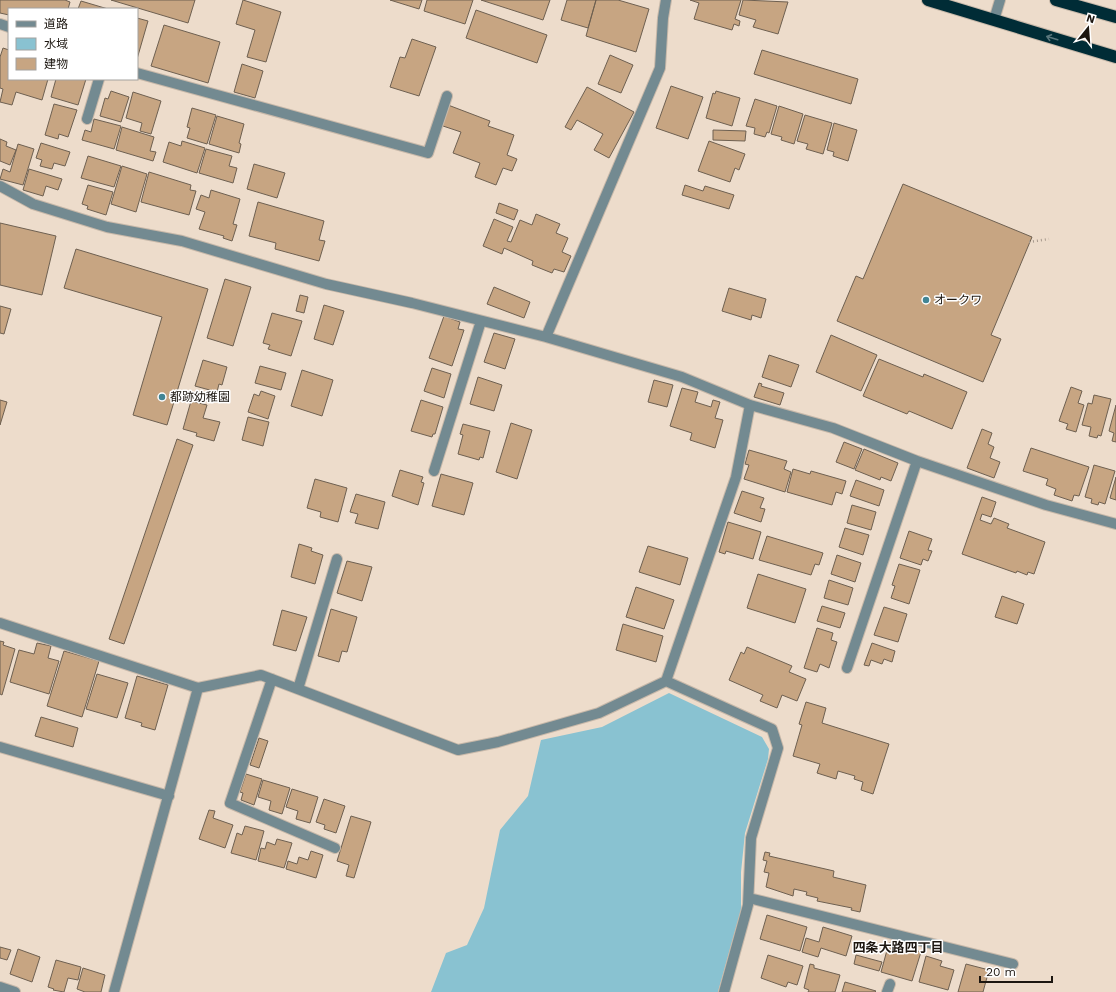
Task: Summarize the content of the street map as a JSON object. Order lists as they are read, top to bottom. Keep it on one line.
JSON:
{"districts":["四条大路四丁目"],"places":["オークワ","都跡幼稚園"],"legend":["道路","水域","建物"],"scale_bar":"20 m","north":"top"}
